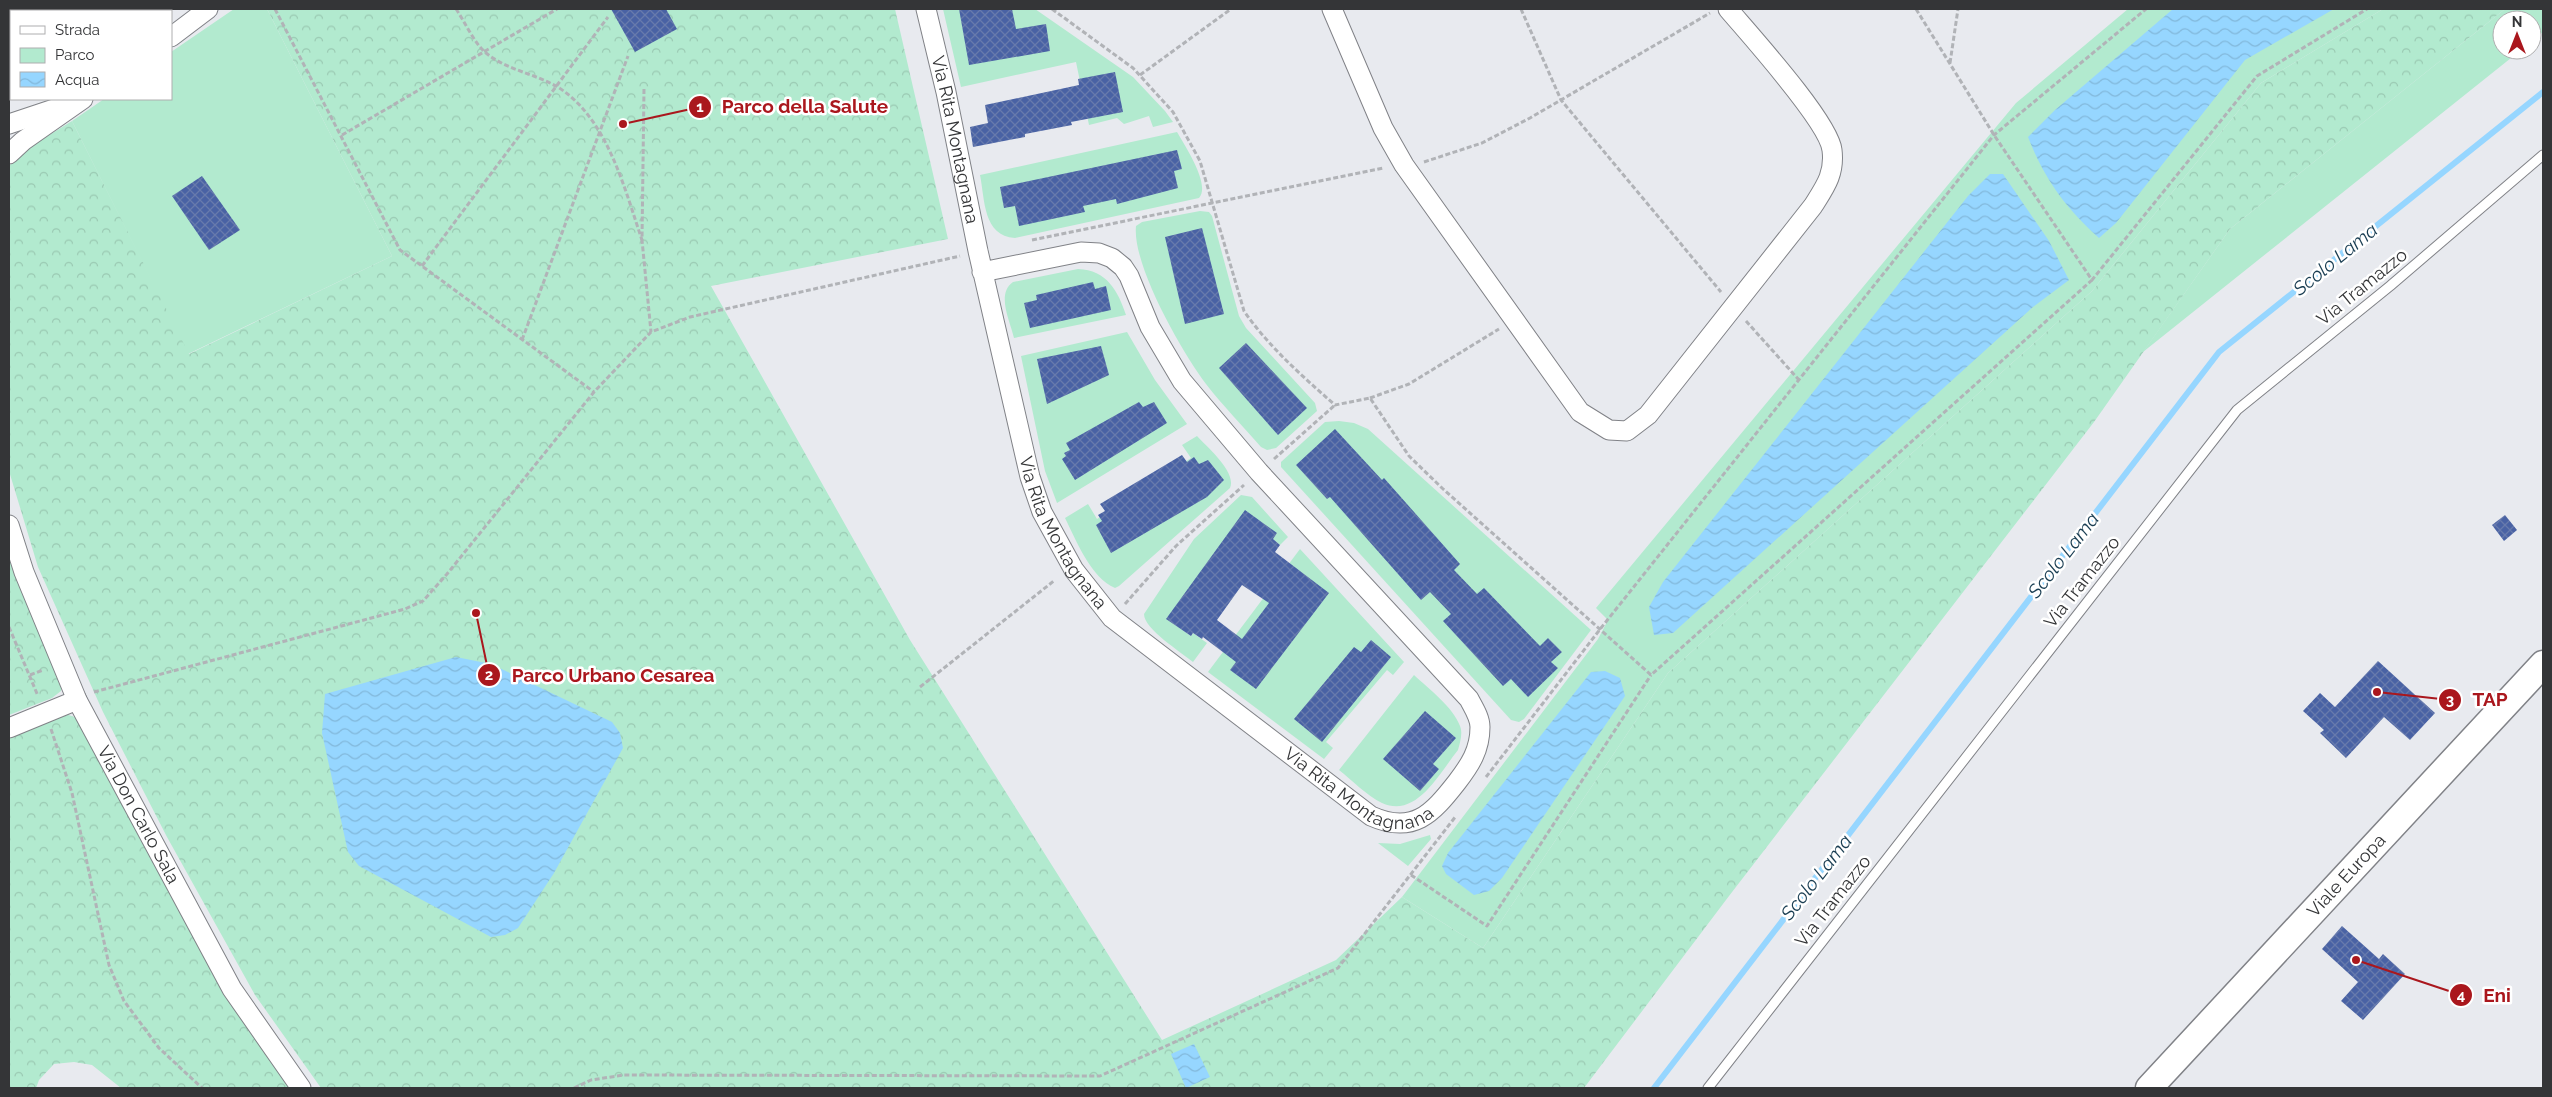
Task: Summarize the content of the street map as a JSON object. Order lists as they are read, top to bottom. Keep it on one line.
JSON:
{"streets":{"main road":["Viale Europa"],"street":["Via Rita Montagnana","Via Don Carlo Sala"],"lane":["Via Tramazzo"]},"water":["Scolo Lama"],"places":["Parco della Salute","Parco Urbano Cesarea","TAP","Eni"],"legend":["Strada","Parco","Acqua"],"north":"top"}
